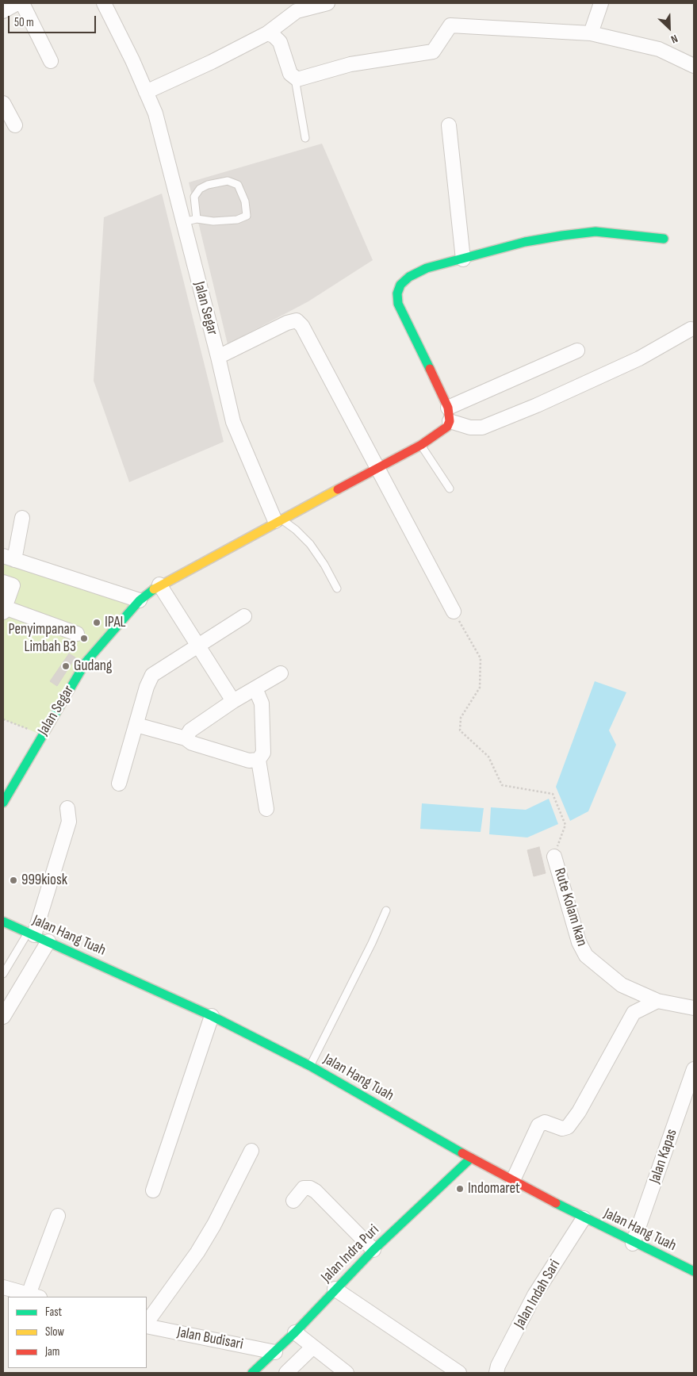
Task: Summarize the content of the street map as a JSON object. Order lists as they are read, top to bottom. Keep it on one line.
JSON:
{"streets":{"street":["Jalan Segar","Rute Kolam Ikan","Jalan Hang Tuah","Jalan Kapas","Jalan Indra Puri","Jalan Indah Sari","Jalan Budisari"]},"crossings":[["Jalan Hang Tuah","Jalan Kapas"],["Jalan Hang Tuah","Jalan Indra Puri"],["Jalan Hang Tuah","Jalan Indah Sari"],["Jalan Indra Puri","Jalan Budisari"]],"places":["IPAL","Penyimpanan Limbah B3","Gudang","999kiosk","Indomaret"],"legend":["Fast","Slow","Jam"],"scale_bar":"50 m","north":"bottom right"}
